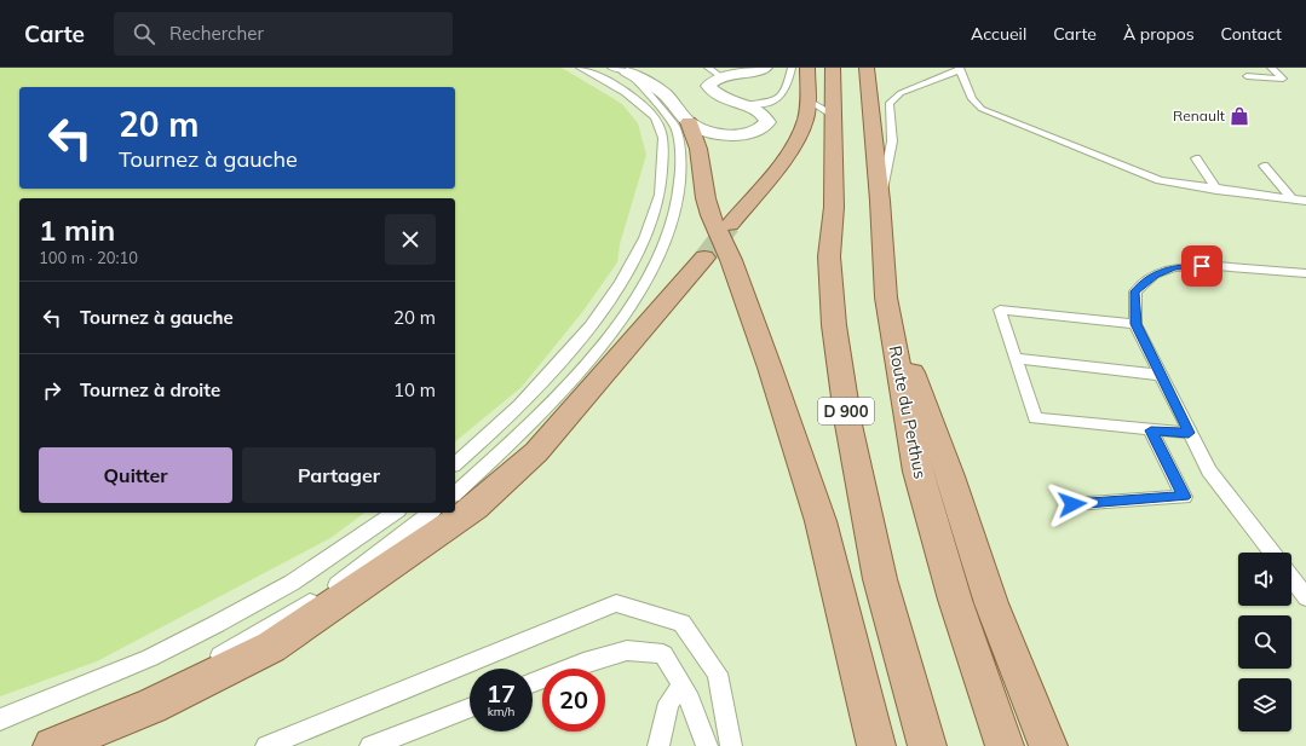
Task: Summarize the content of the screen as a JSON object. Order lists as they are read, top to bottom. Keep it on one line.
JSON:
{"streets":{"main road":["D 900","Route du Perthus"]},"places":{"shop":["Renault"]},"page":{"header":"Carte","search":"Rechercher","nav":["Accueil","Carte","À propos","Contact"],"turn":["20 m","Tournez à gauche"],"heading":["1 min","100 m · 20:10"],"list":[{"name":"Tournez à gauche","value":"20 m"},{"name":"Tournez à droite","value":"10 m"}],"buttons":["Quitter","Partager"],"speed":"17 km/h","limit":"20"}}
